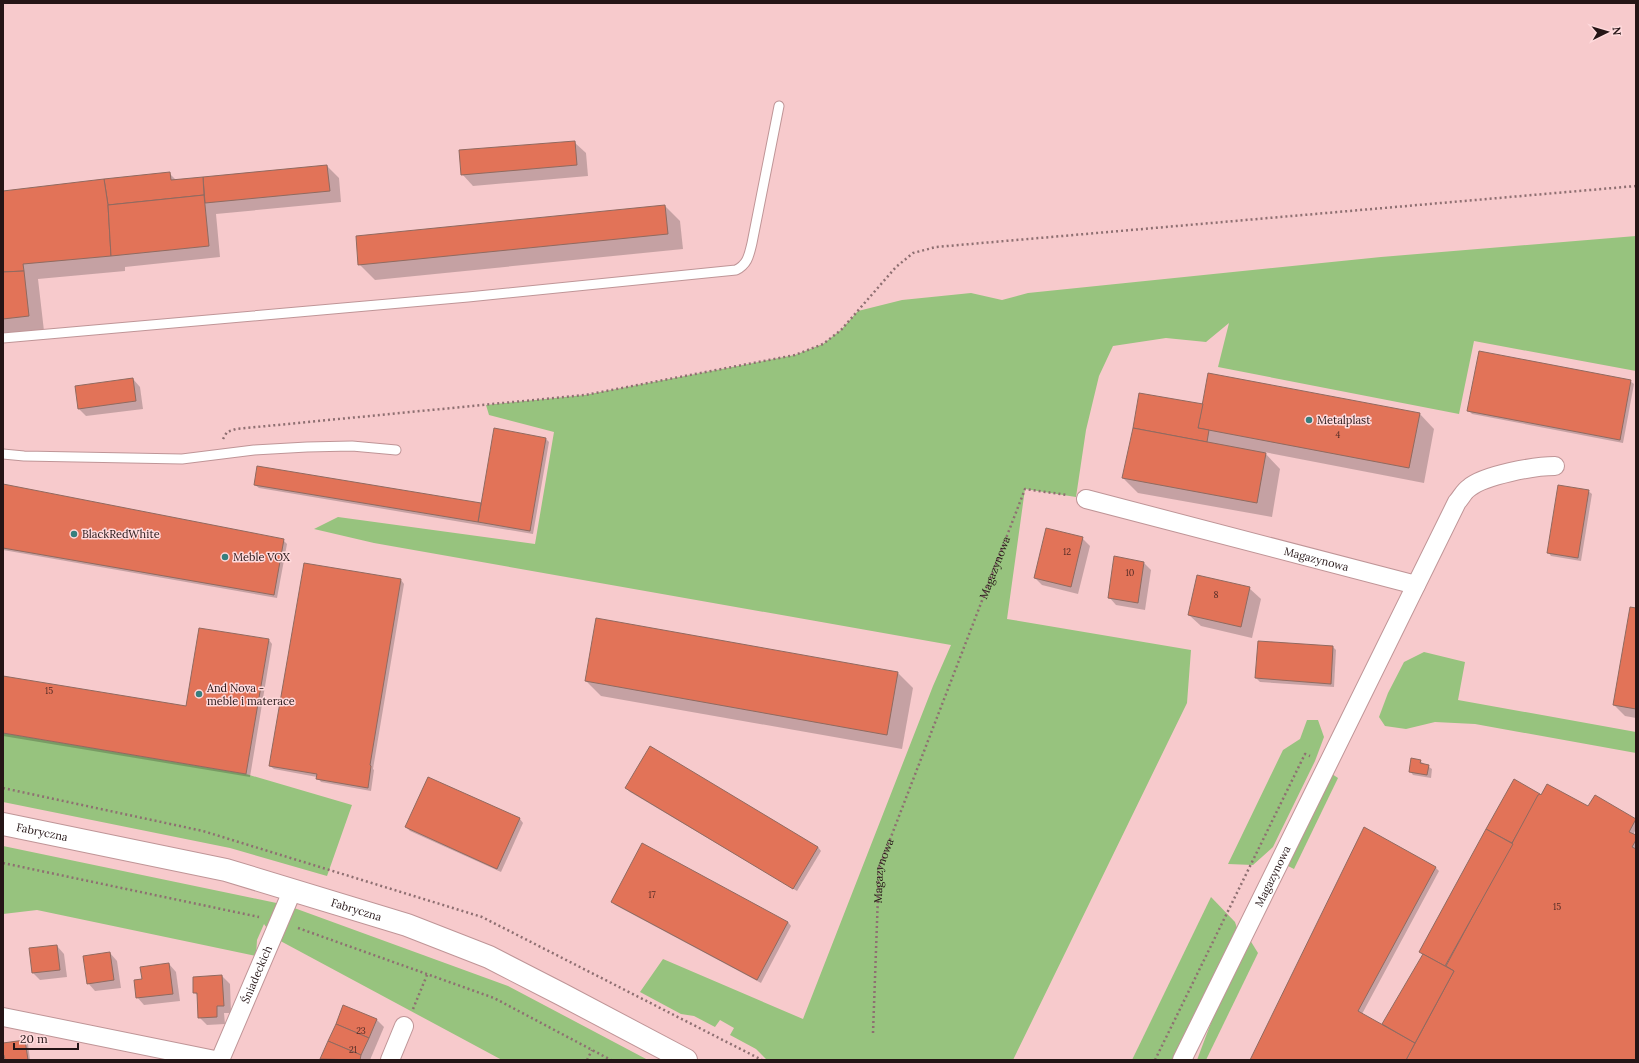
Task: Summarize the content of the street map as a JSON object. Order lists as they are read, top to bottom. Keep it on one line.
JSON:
{"streets":{"street":["Magazynowa","Fabryczna","Śniadeckich"]},"crossings":[["Fabryczna","Śniadeckich"]],"places":["Metalplast","BlackRedWhite","Meble VOX","And Nova - meble i materace"],"house_numbers":["4","12","10","8","15","17","15","23","21"],"scale_bar":"20 m","north":"right"}
